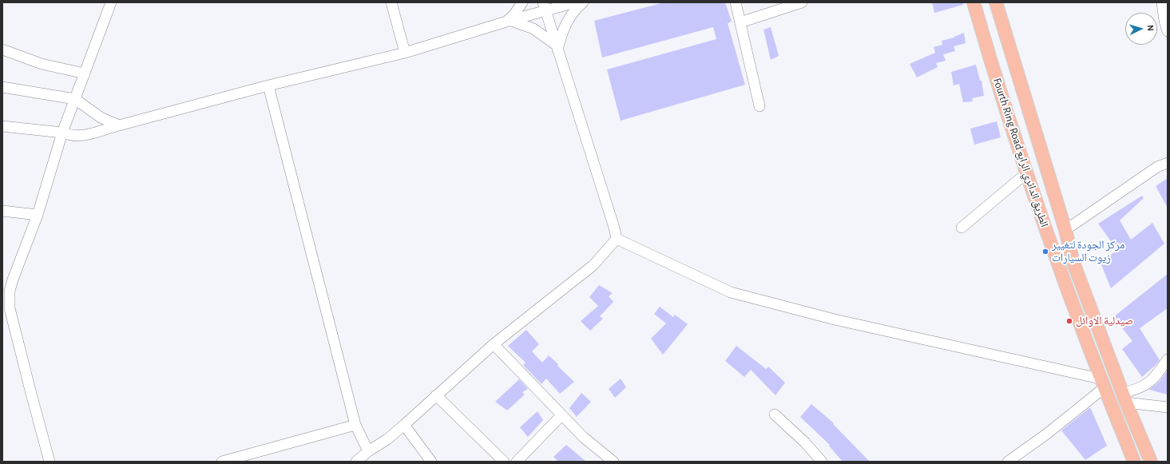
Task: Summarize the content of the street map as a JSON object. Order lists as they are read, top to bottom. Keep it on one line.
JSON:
{"streets":{"main road":["Fourth Ring Road الطريق الدائري الرابع"]},"places":["مركز الجودة لتغيير زيوت السيارات","صيدلية الاوائل"],"north":"right"}
